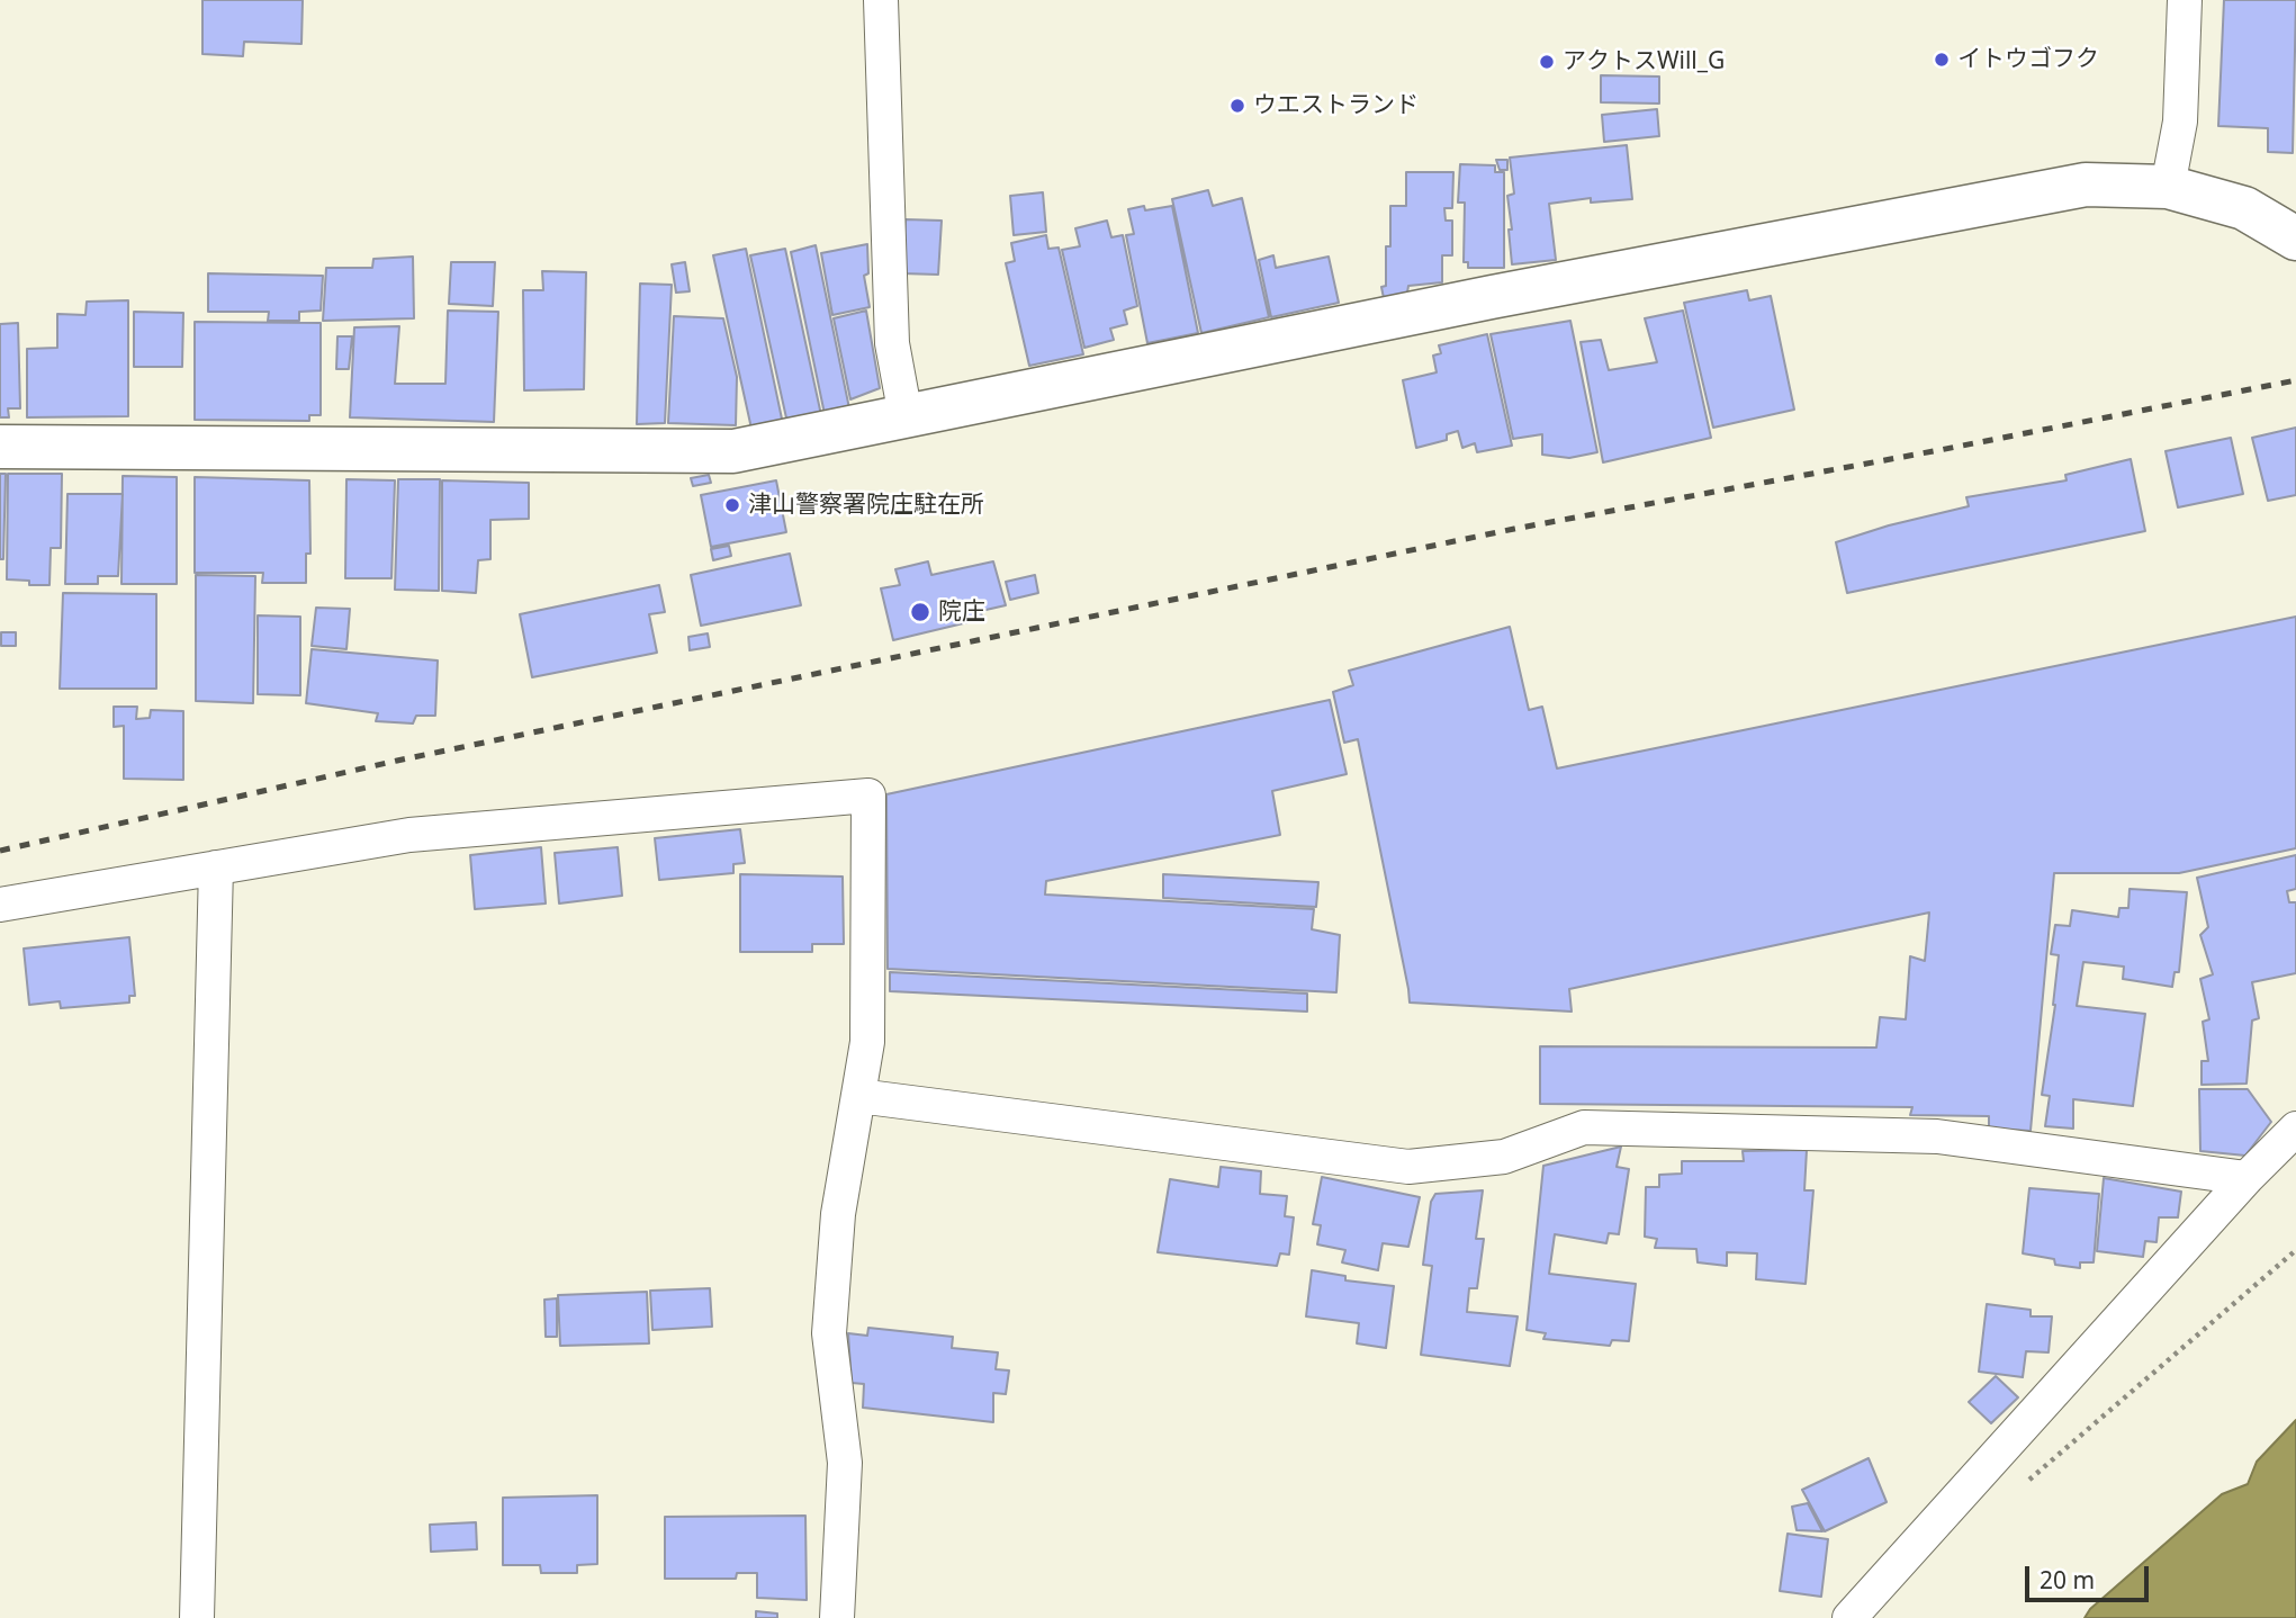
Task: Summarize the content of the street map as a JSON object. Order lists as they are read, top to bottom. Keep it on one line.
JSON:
{"places":["イトウゴフク","アクトスWill_G","ウエストランド","津山警察署院庄駐在所","院庄"],"scale_bar":"20 m"}
